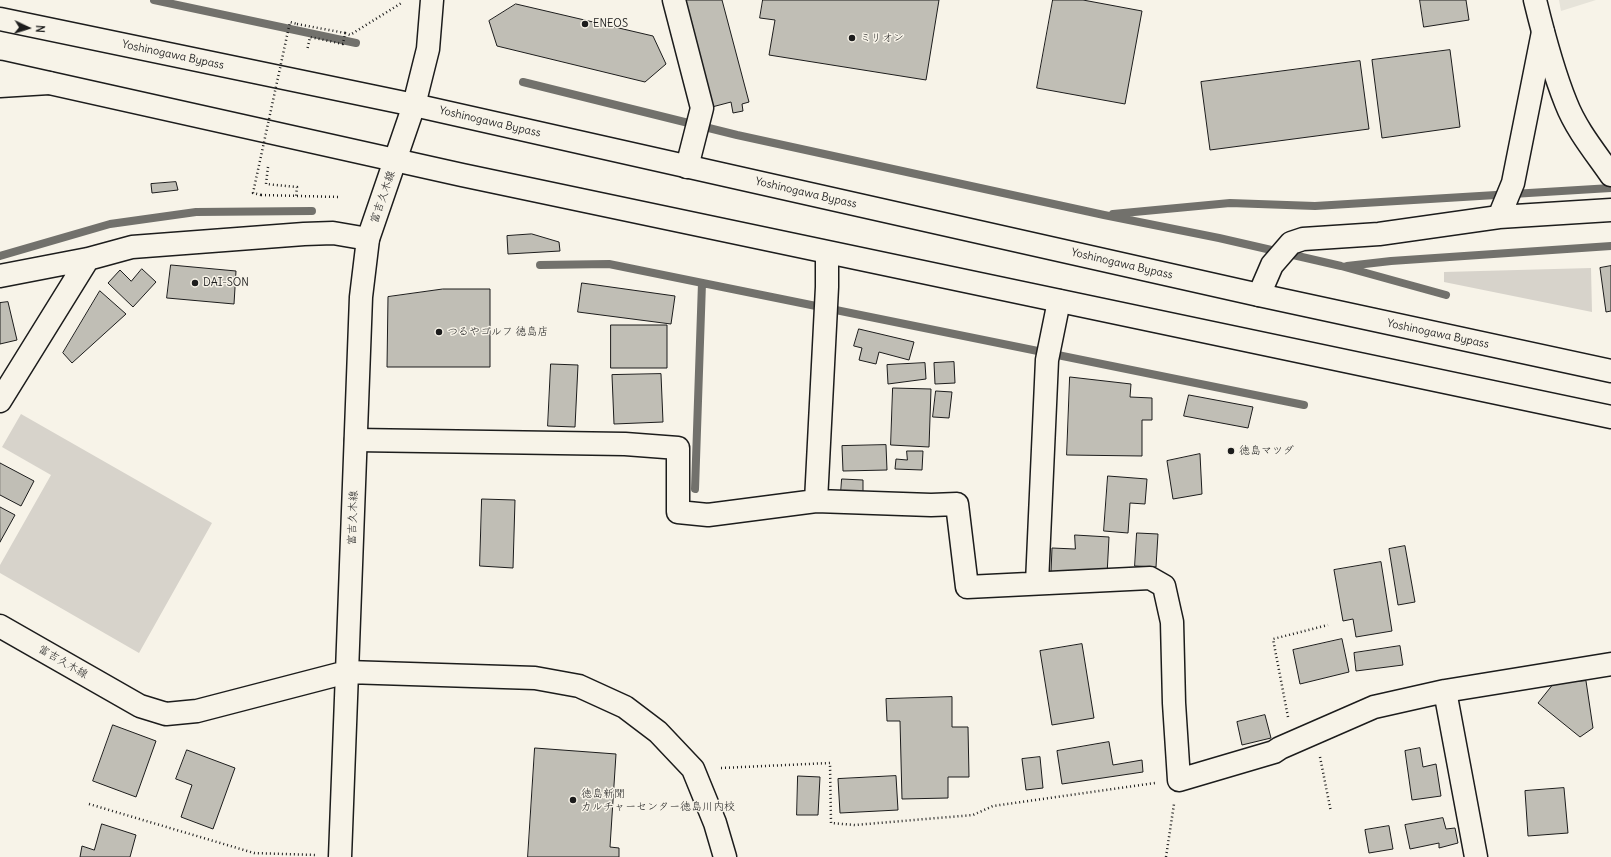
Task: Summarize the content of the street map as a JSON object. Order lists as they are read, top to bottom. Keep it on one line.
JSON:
{"streets":{"main road":["Yoshinogawa Bypass","富吉久木線"]},"crossings":[["Yoshinogawa Bypass","富吉久木線"]],"places":["ENEOS","ミリオン","DAI-SON","つるやゴルフ 徳島店","徳島マツダ","徳島新聞 カルチャーセンター徳島川内校"],"north":"right"}
